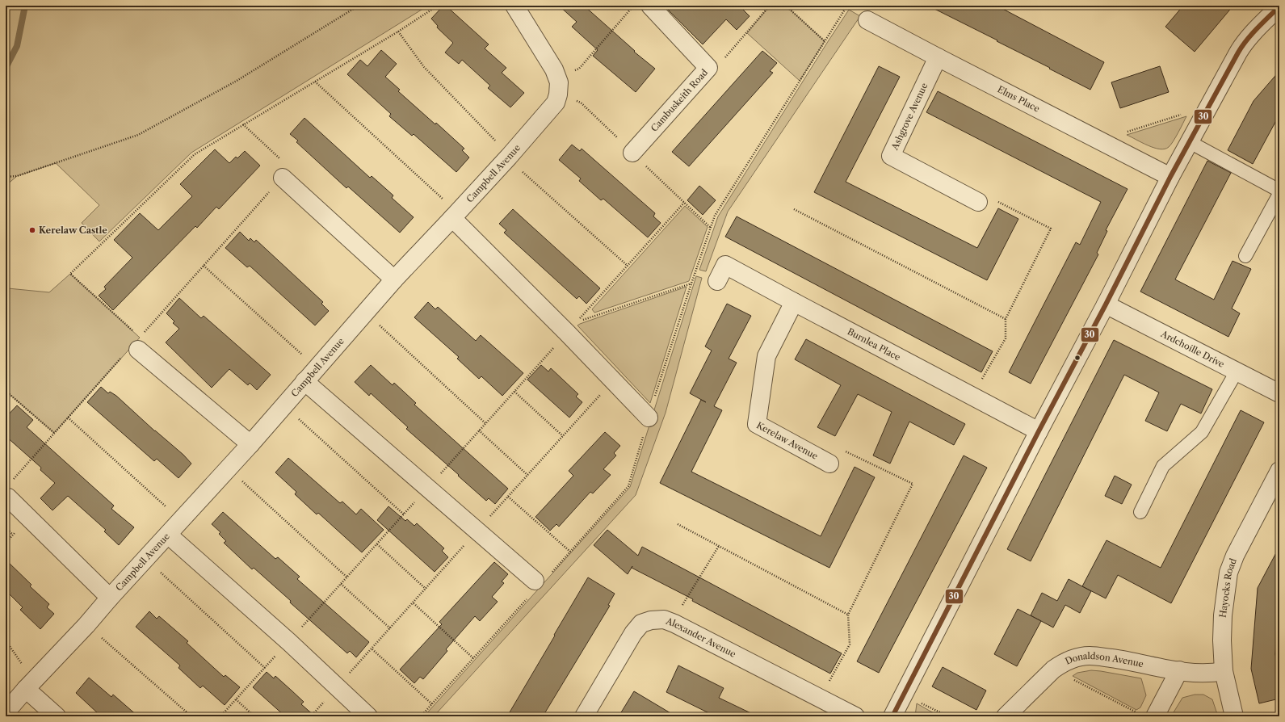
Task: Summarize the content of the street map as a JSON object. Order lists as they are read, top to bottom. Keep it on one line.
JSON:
{"streets":{"street":["Elms Place","Cambuskeith Road","Ashgrove Avenue","Campbell Avenue","Burnlea Place","Ardchoille Drive","Kerelaw Avenue","Hayocks Road","Alexander Avenue","Donaldson Avenue"]},"crossings":[["Elms Place","Ashgrove Avenue"],["Burnlea Place","Kerelaw Avenue"],["Hayocks Road","Donaldson Avenue"]],"places":["Kerelaw Castle"],"lines":["transit line 30"]}
